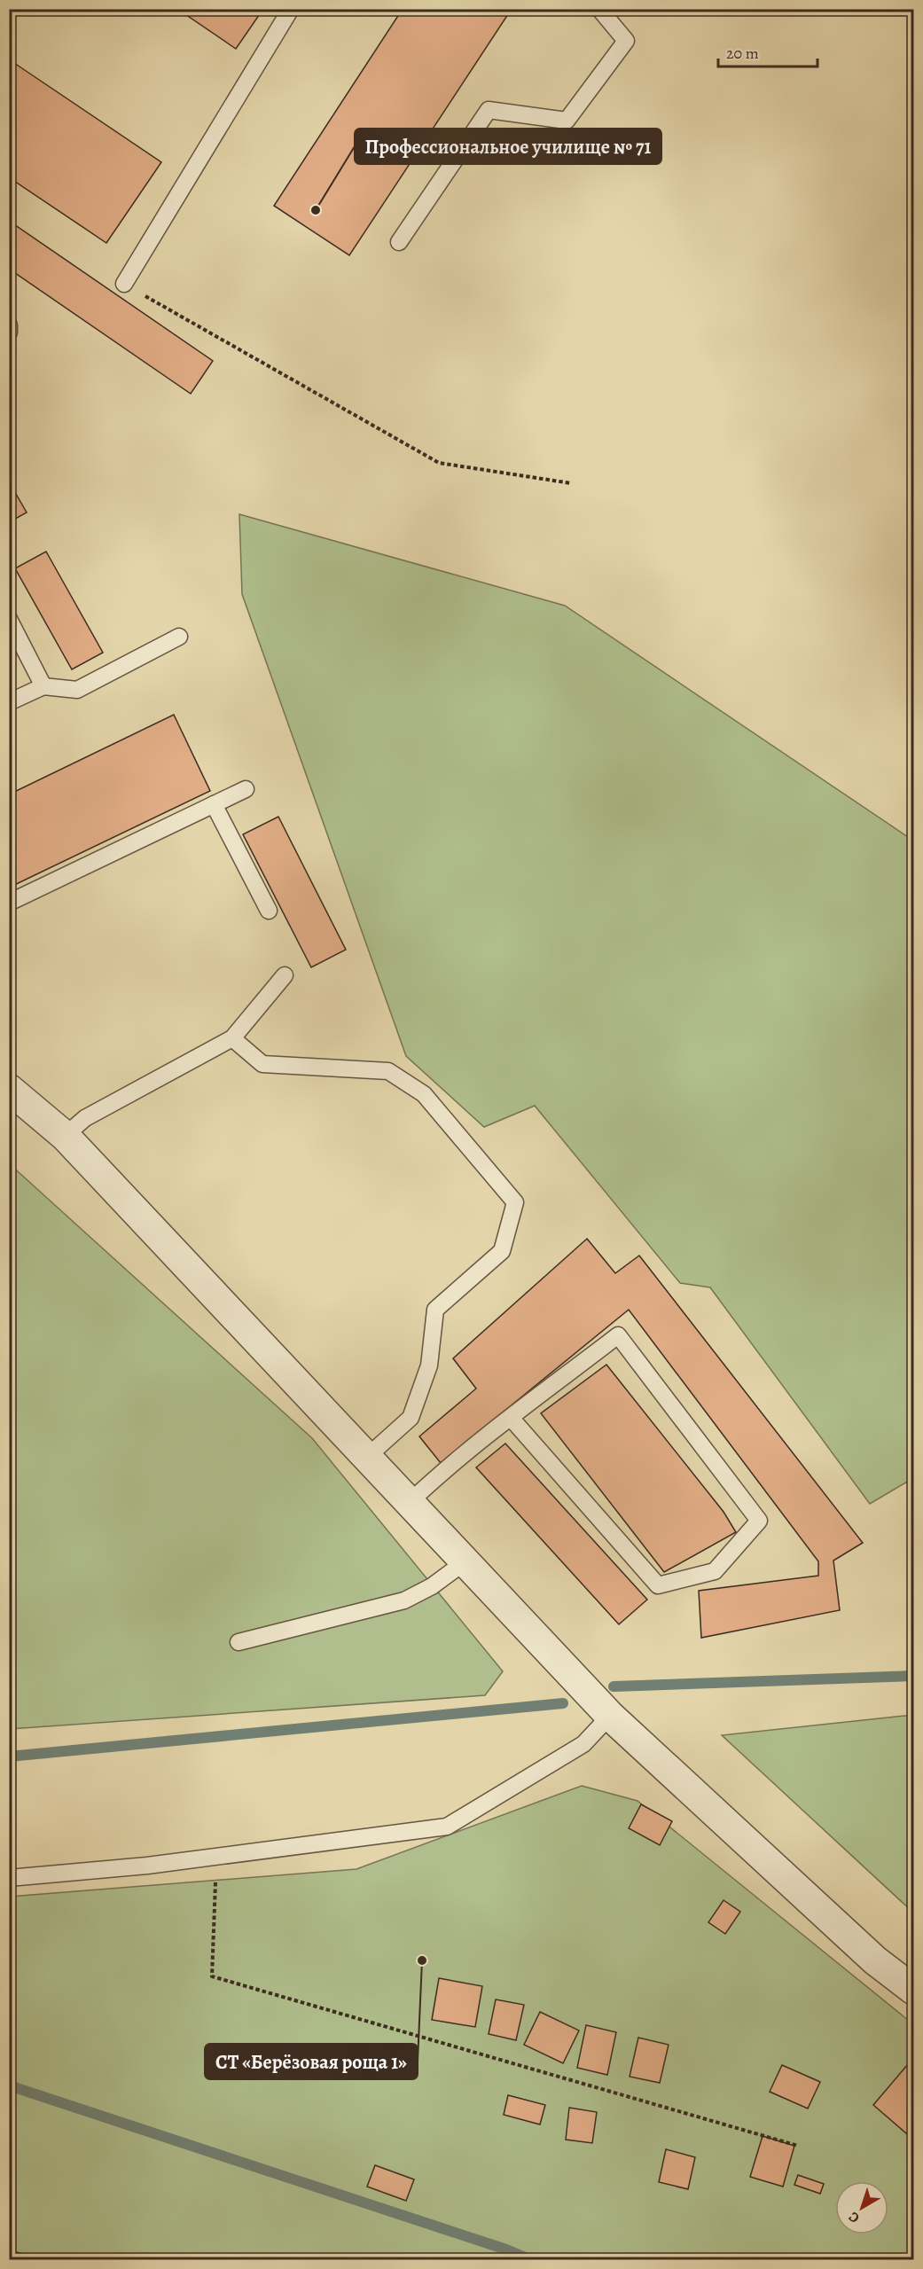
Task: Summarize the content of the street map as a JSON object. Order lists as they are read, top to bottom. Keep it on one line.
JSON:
{"places":["Профессиональное училище № 71","СТ «Берёзовая роща 1»"],"scale_bar":"20 m","north":"bottom left"}
